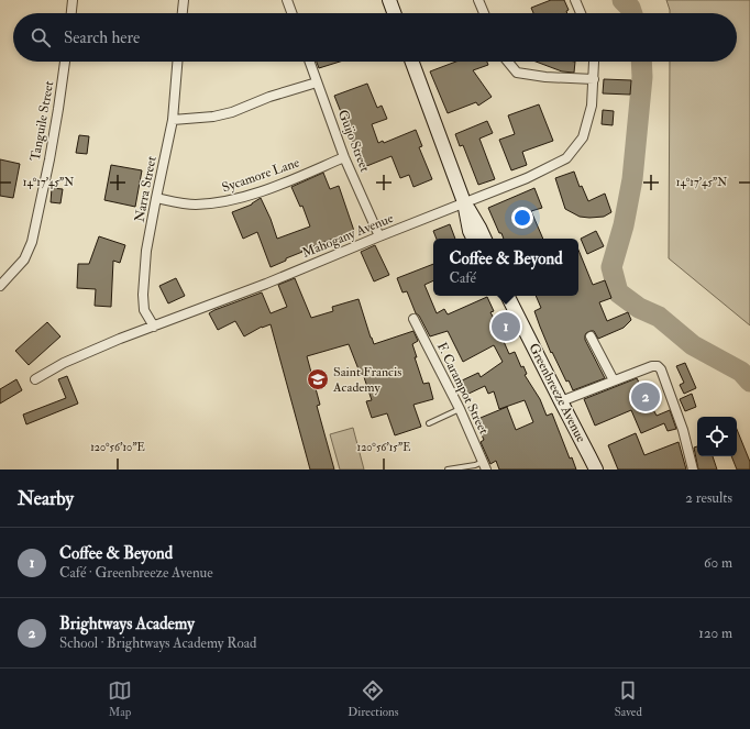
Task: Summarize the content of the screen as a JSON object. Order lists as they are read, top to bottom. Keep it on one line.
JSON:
{"streets":{"street":["Tanguile Street","Guijo Street","Sycamore Lane","Narra Street","Mahogany Avenue","F. Carampot Street","Greenbreeze Avenue"]},"crossings":[["Guijo Street","Sycamore Lane"],["Guijo Street","Mahogany Avenue"],["Sycamore Lane","Narra Street"],["Narra Street","Mahogany Avenue"]],"places":{"school or university":["Saint Francis Academy"]},"page":{"search":"Search here","popup":["Coffee & Beyond","Café"],"pins":["1","2"],"heading":["Nearby","2 results"],"list":[{"mark":"1","name":"Coffee & Beyond","note":"Café · Greenbreeze Avenue","value":"60 m"},{"mark":"2","name":"Brightways Academy","note":"School · Brightways Academy Road","value":"120 m"}],"nav":["Map","Directions","Saved"]},"coordinates":["14°17'45\"N","120°56'10\"E","120°56'15\"E"]}
